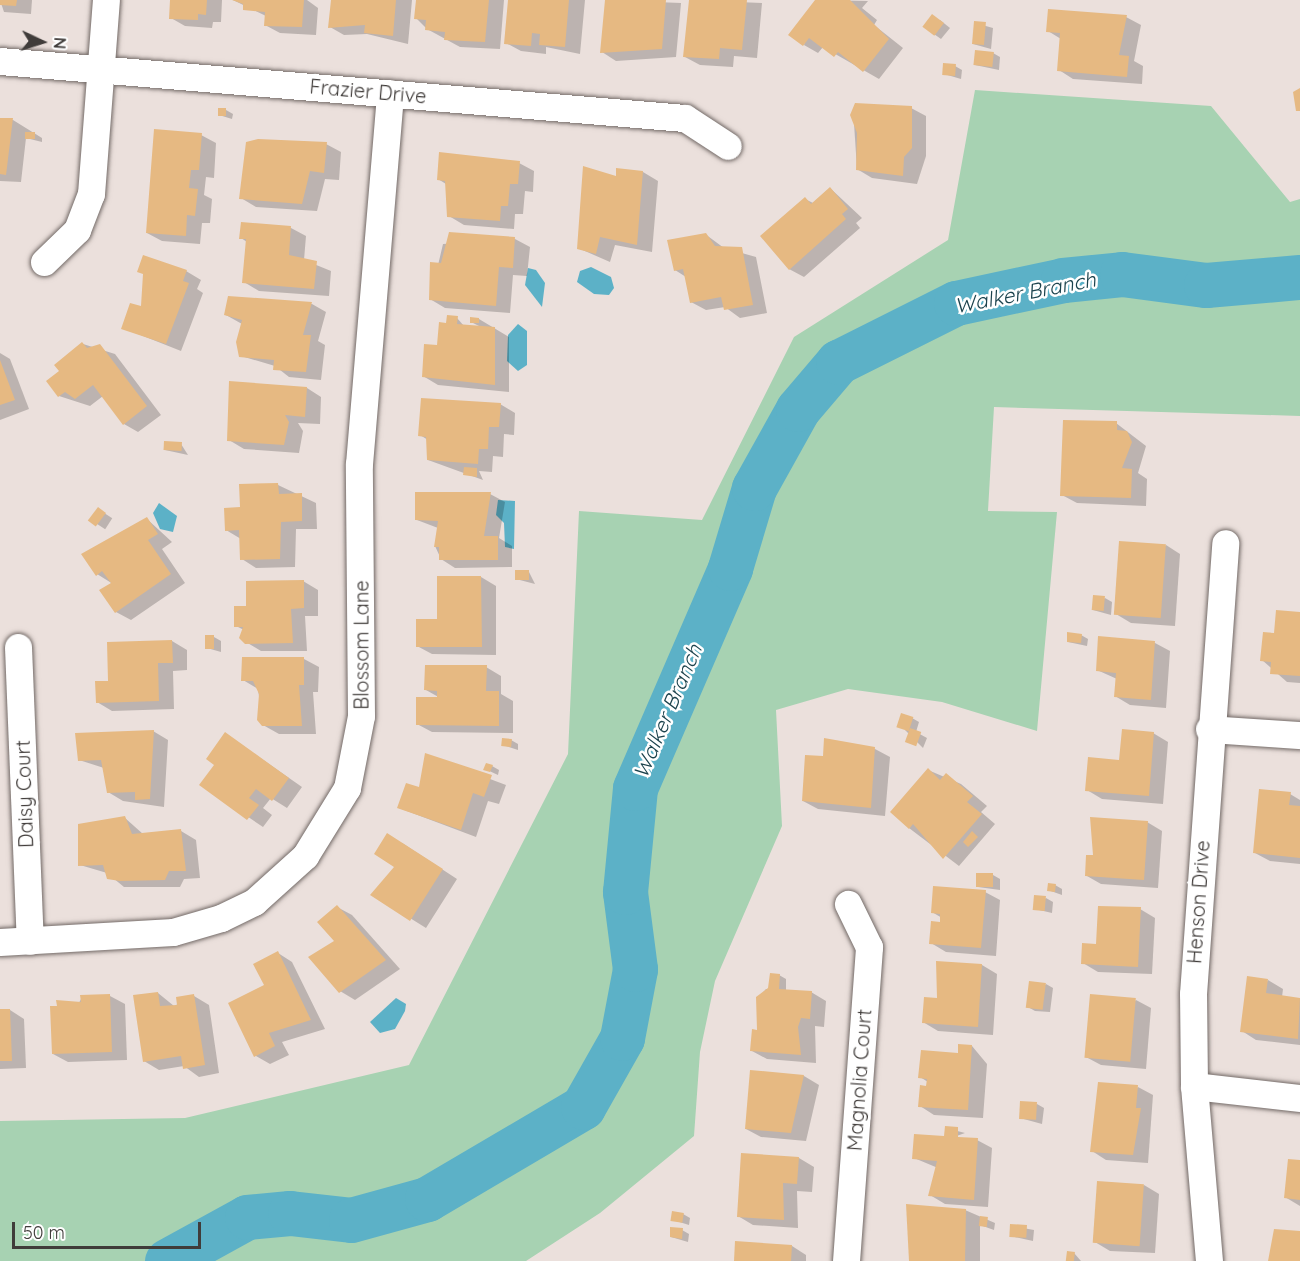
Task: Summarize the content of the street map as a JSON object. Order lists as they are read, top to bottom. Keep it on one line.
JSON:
{"streets":{"street":["Frazier Drive","Blossom Lane","Daisy Court","Henson Drive","Magnolia Court"]},"crossings":[["Frazier Drive","Blossom Lane"],["Blossom Lane","Daisy Court"]],"water":["Walker Branch"],"scale_bar":"50 m","north":"right"}
